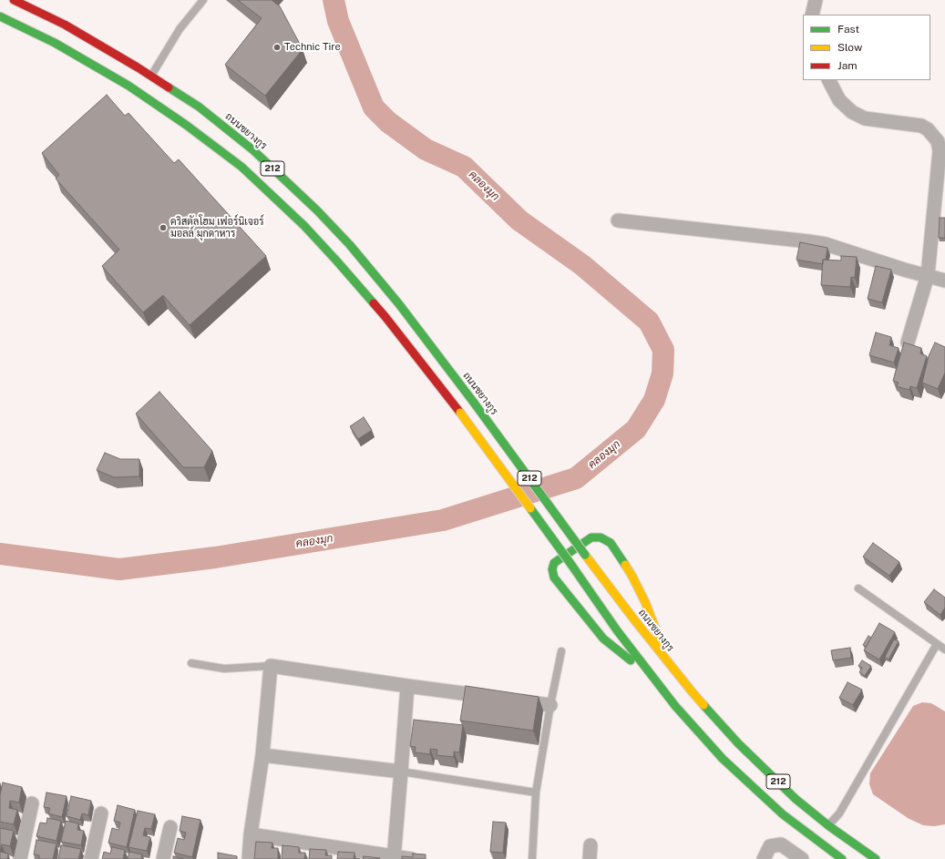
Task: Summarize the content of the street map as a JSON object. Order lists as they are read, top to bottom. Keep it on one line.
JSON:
{"streets":{"main road":["ถนนชยางกูร","212"]},"water":["คลองมุก"],"places":["Technic Tire","คริสตัลโฮม เฟอร์นิเจอร์ มอลล์ มุกดาหาร"],"legend":["Fast","Slow","Jam"]}
